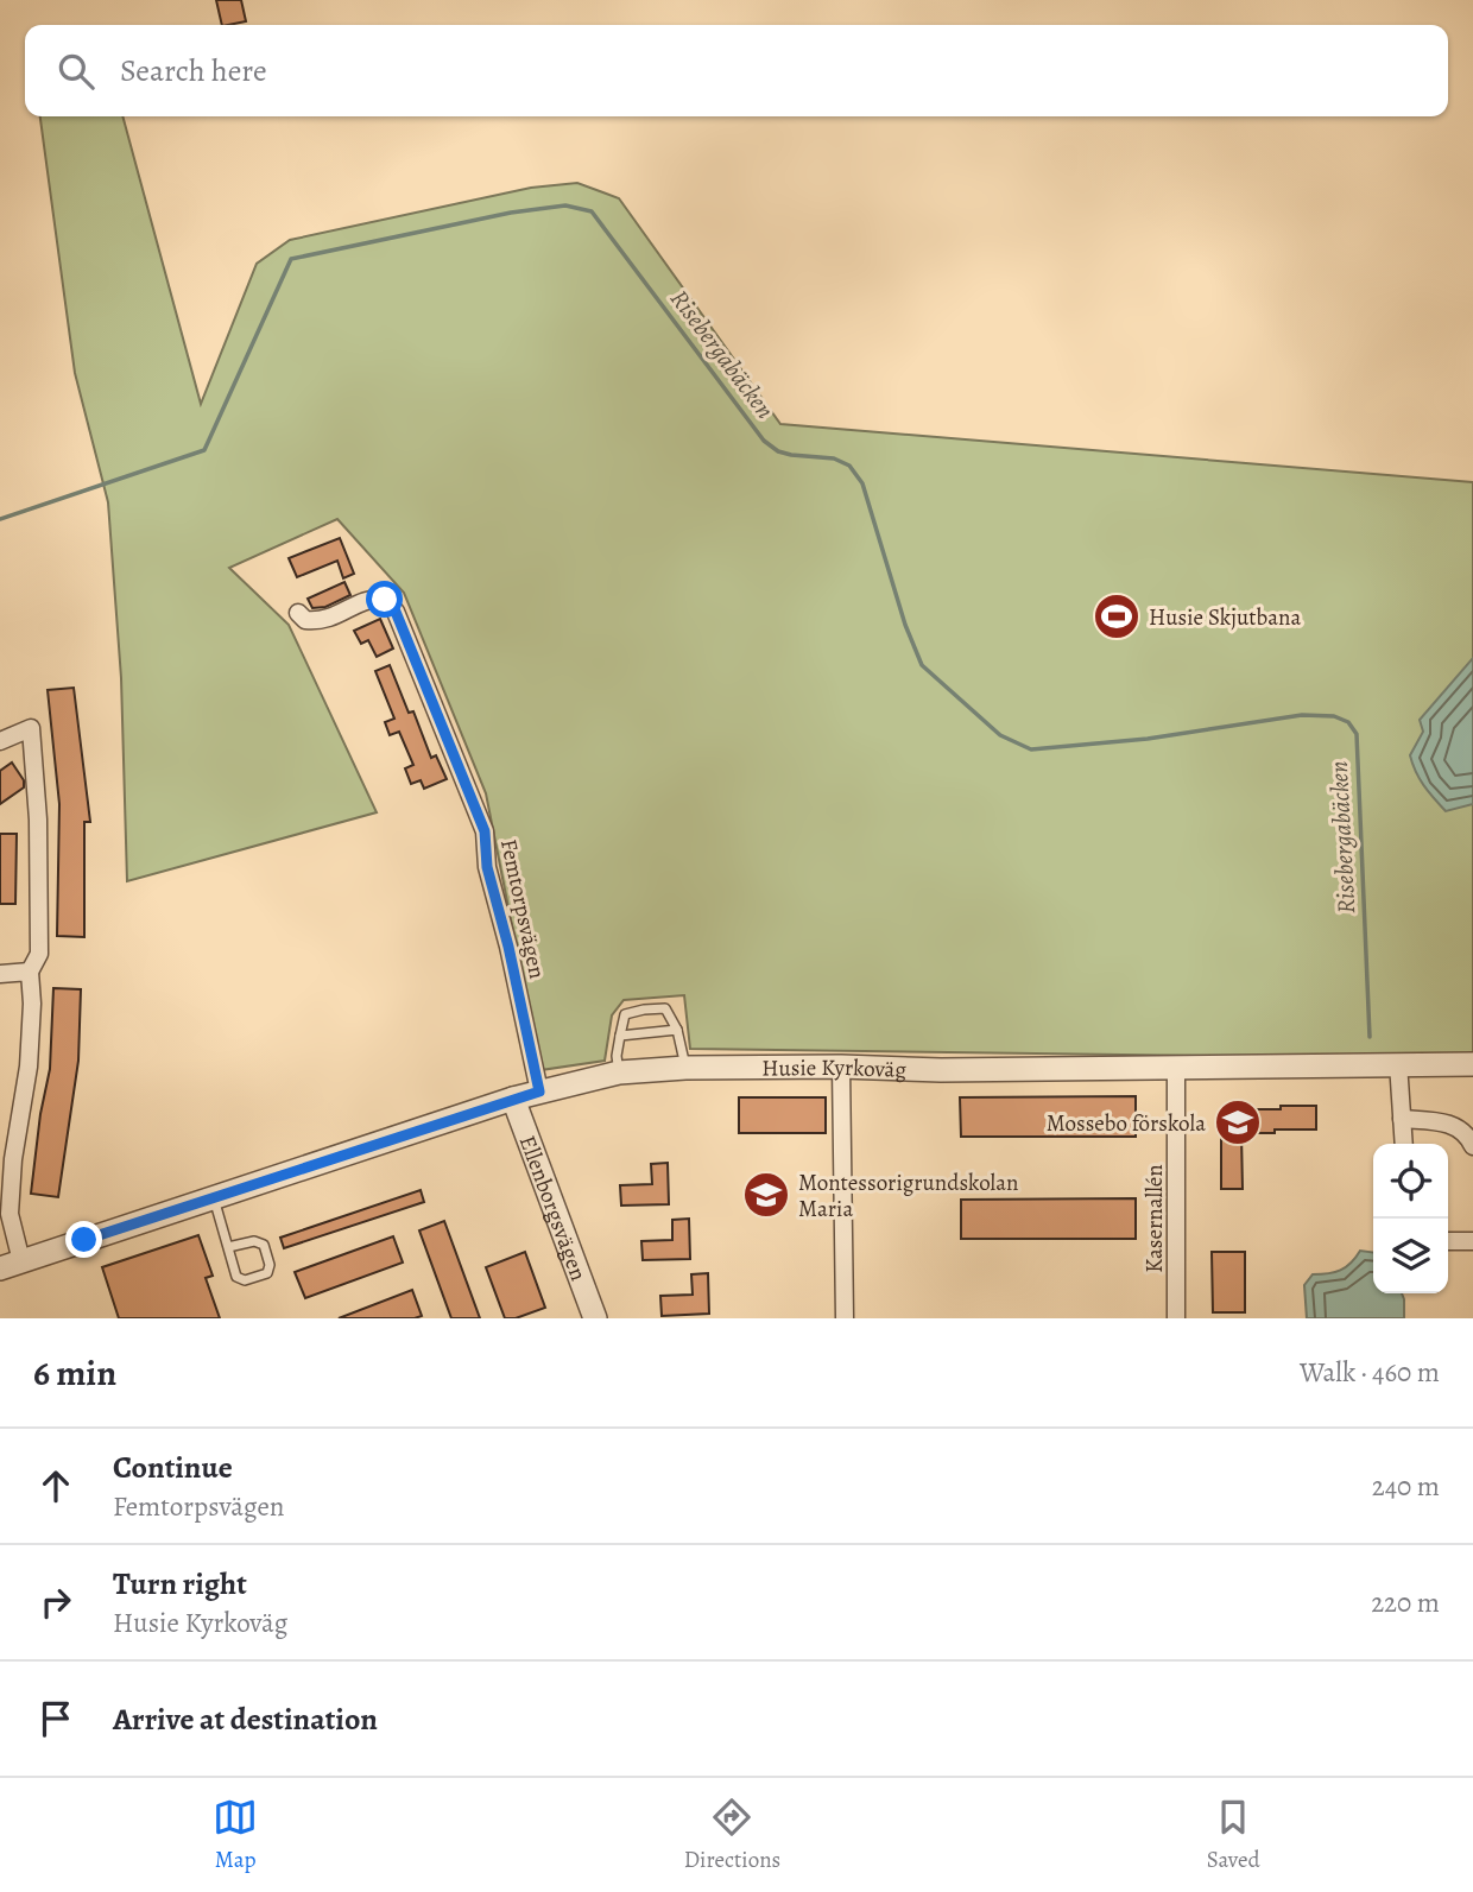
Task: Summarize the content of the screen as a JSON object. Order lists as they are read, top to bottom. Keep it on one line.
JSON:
{"streets":{"street":["Femtorpsvägen","Husie Kyrkoväg","Ellenborgsvägen","Kasernallén"]},"crossings":[["Femtorpsvägen","Husie Kyrkoväg"],["Husie Kyrkoväg","Ellenborgsvägen"],["Husie Kyrkoväg","Kasernallén"]],"water":["Risebergabäcken"],"places":{"sports":["Husie Skjutbana"],"school or university":["Mossebo förskola","Montessorigrundskolan Maria"]},"page":{"search":"Search here","heading":["6 min","Walk · 460 m"],"list":[["Continue","Femtorpsvägen","240 m"],["Turn right","Husie Kyrkoväg","220 m"],"Arrive at destination"],"nav":["Map","Directions","Saved"]}}
